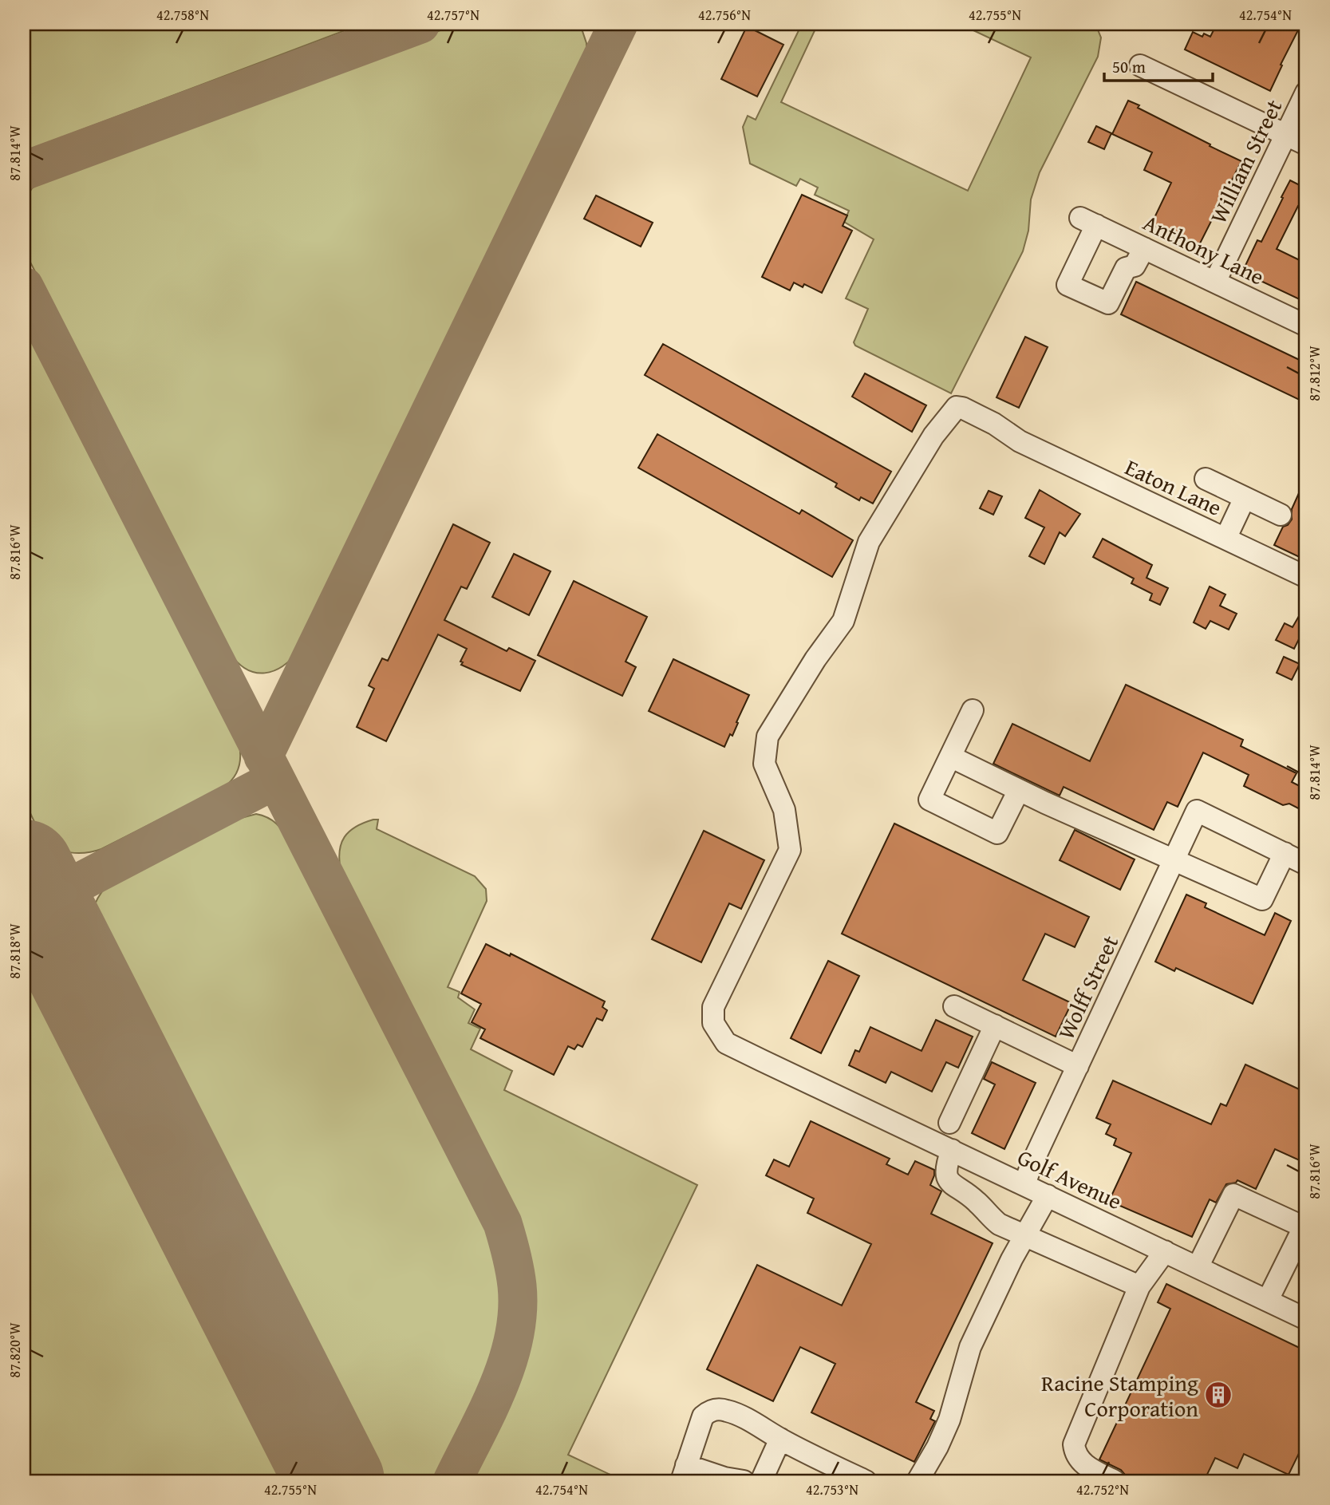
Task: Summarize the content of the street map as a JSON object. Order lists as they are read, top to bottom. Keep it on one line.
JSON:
{"streets":{"street":["William Street","Anthony Lane","Eaton Lane","Wolff Street","Golf Avenue"]},"crossings":[["William Street","Anthony Lane"],["Eaton Lane","Golf Avenue"],["Wolff Street","Golf Avenue"]],"places":{"building":["Racine Stamping Corporation"]},"scale_bar":"50 m","coordinates":["42.758°N","42.757°N","42.756°N","42.755°N","42.754°N","87.814°W","87.812°W","87.816°W","87.818°W","87.820°W","42.753°N","42.752°N"]}
